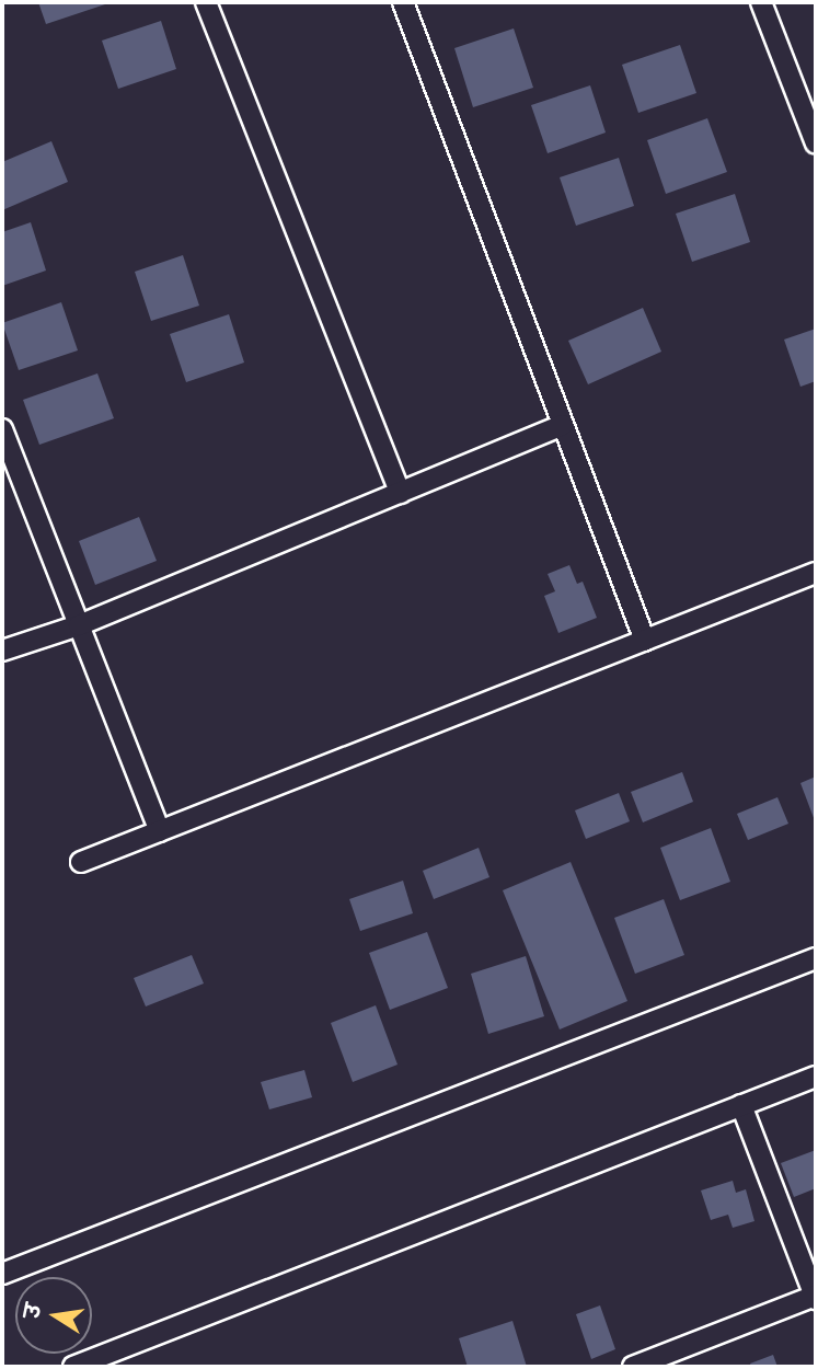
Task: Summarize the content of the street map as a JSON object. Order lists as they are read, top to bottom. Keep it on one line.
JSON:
{"north":"left"}
